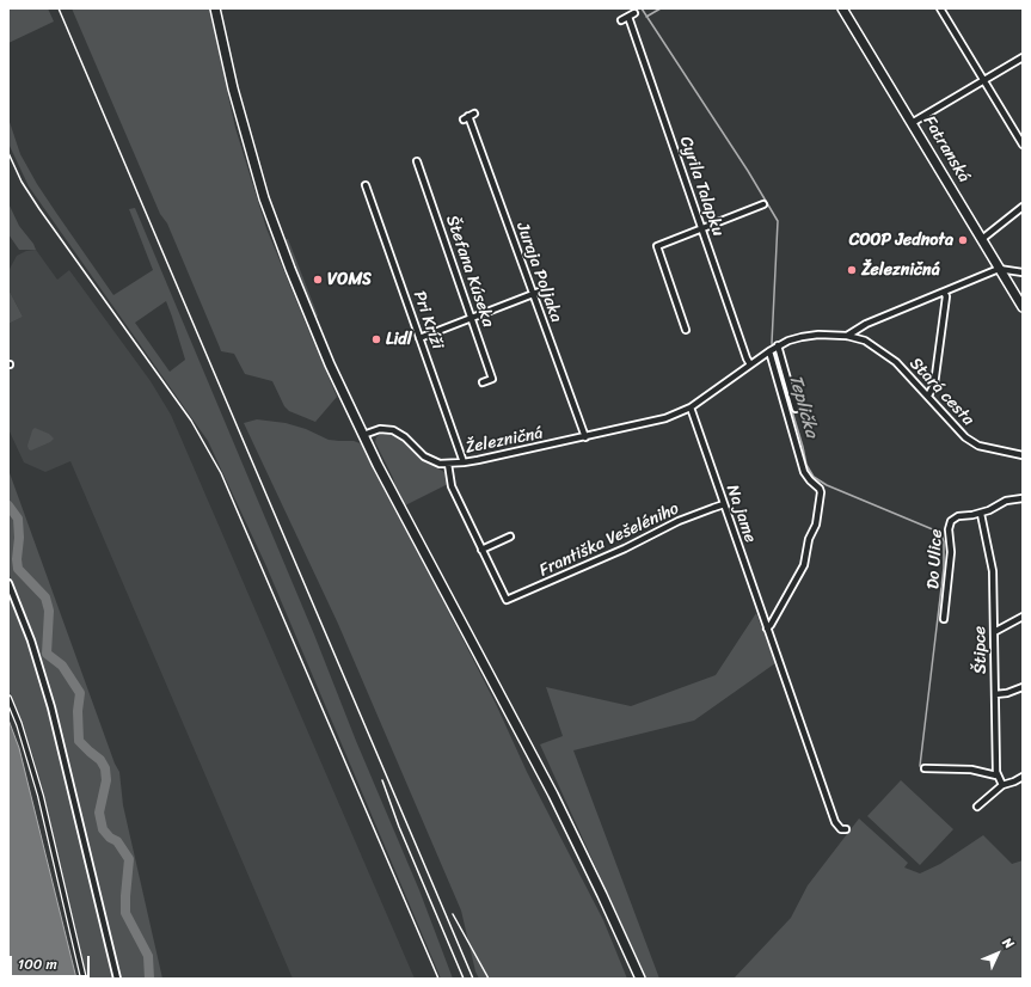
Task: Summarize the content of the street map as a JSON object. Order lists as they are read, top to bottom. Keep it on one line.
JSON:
{"streets":{"main road":["Fatranská"],"street":["Cyrila Talapku","Štefana Kúseka","Juraja Poljaka","Pri Kríži","Stará cesta","Železničná","Na jame","Františka Vešeléniho","Do Ulice","Štipce"]},"crossings":[["Cyrila Talapku","Železničná"],["Juraja Poljaka","Železničná"],["Pri Kríži","Železničná"],["Stará cesta","Železničná"],["Železničná","Na jame"],["Na jame","Františka Vešeléniho"],["Do Ulice","Štipce"]],"water":["Teplička"],"places":["COOP Jednota","Železničná","VOMS","Lidl"],"scale_bar":"100 m","north":"top right"}
